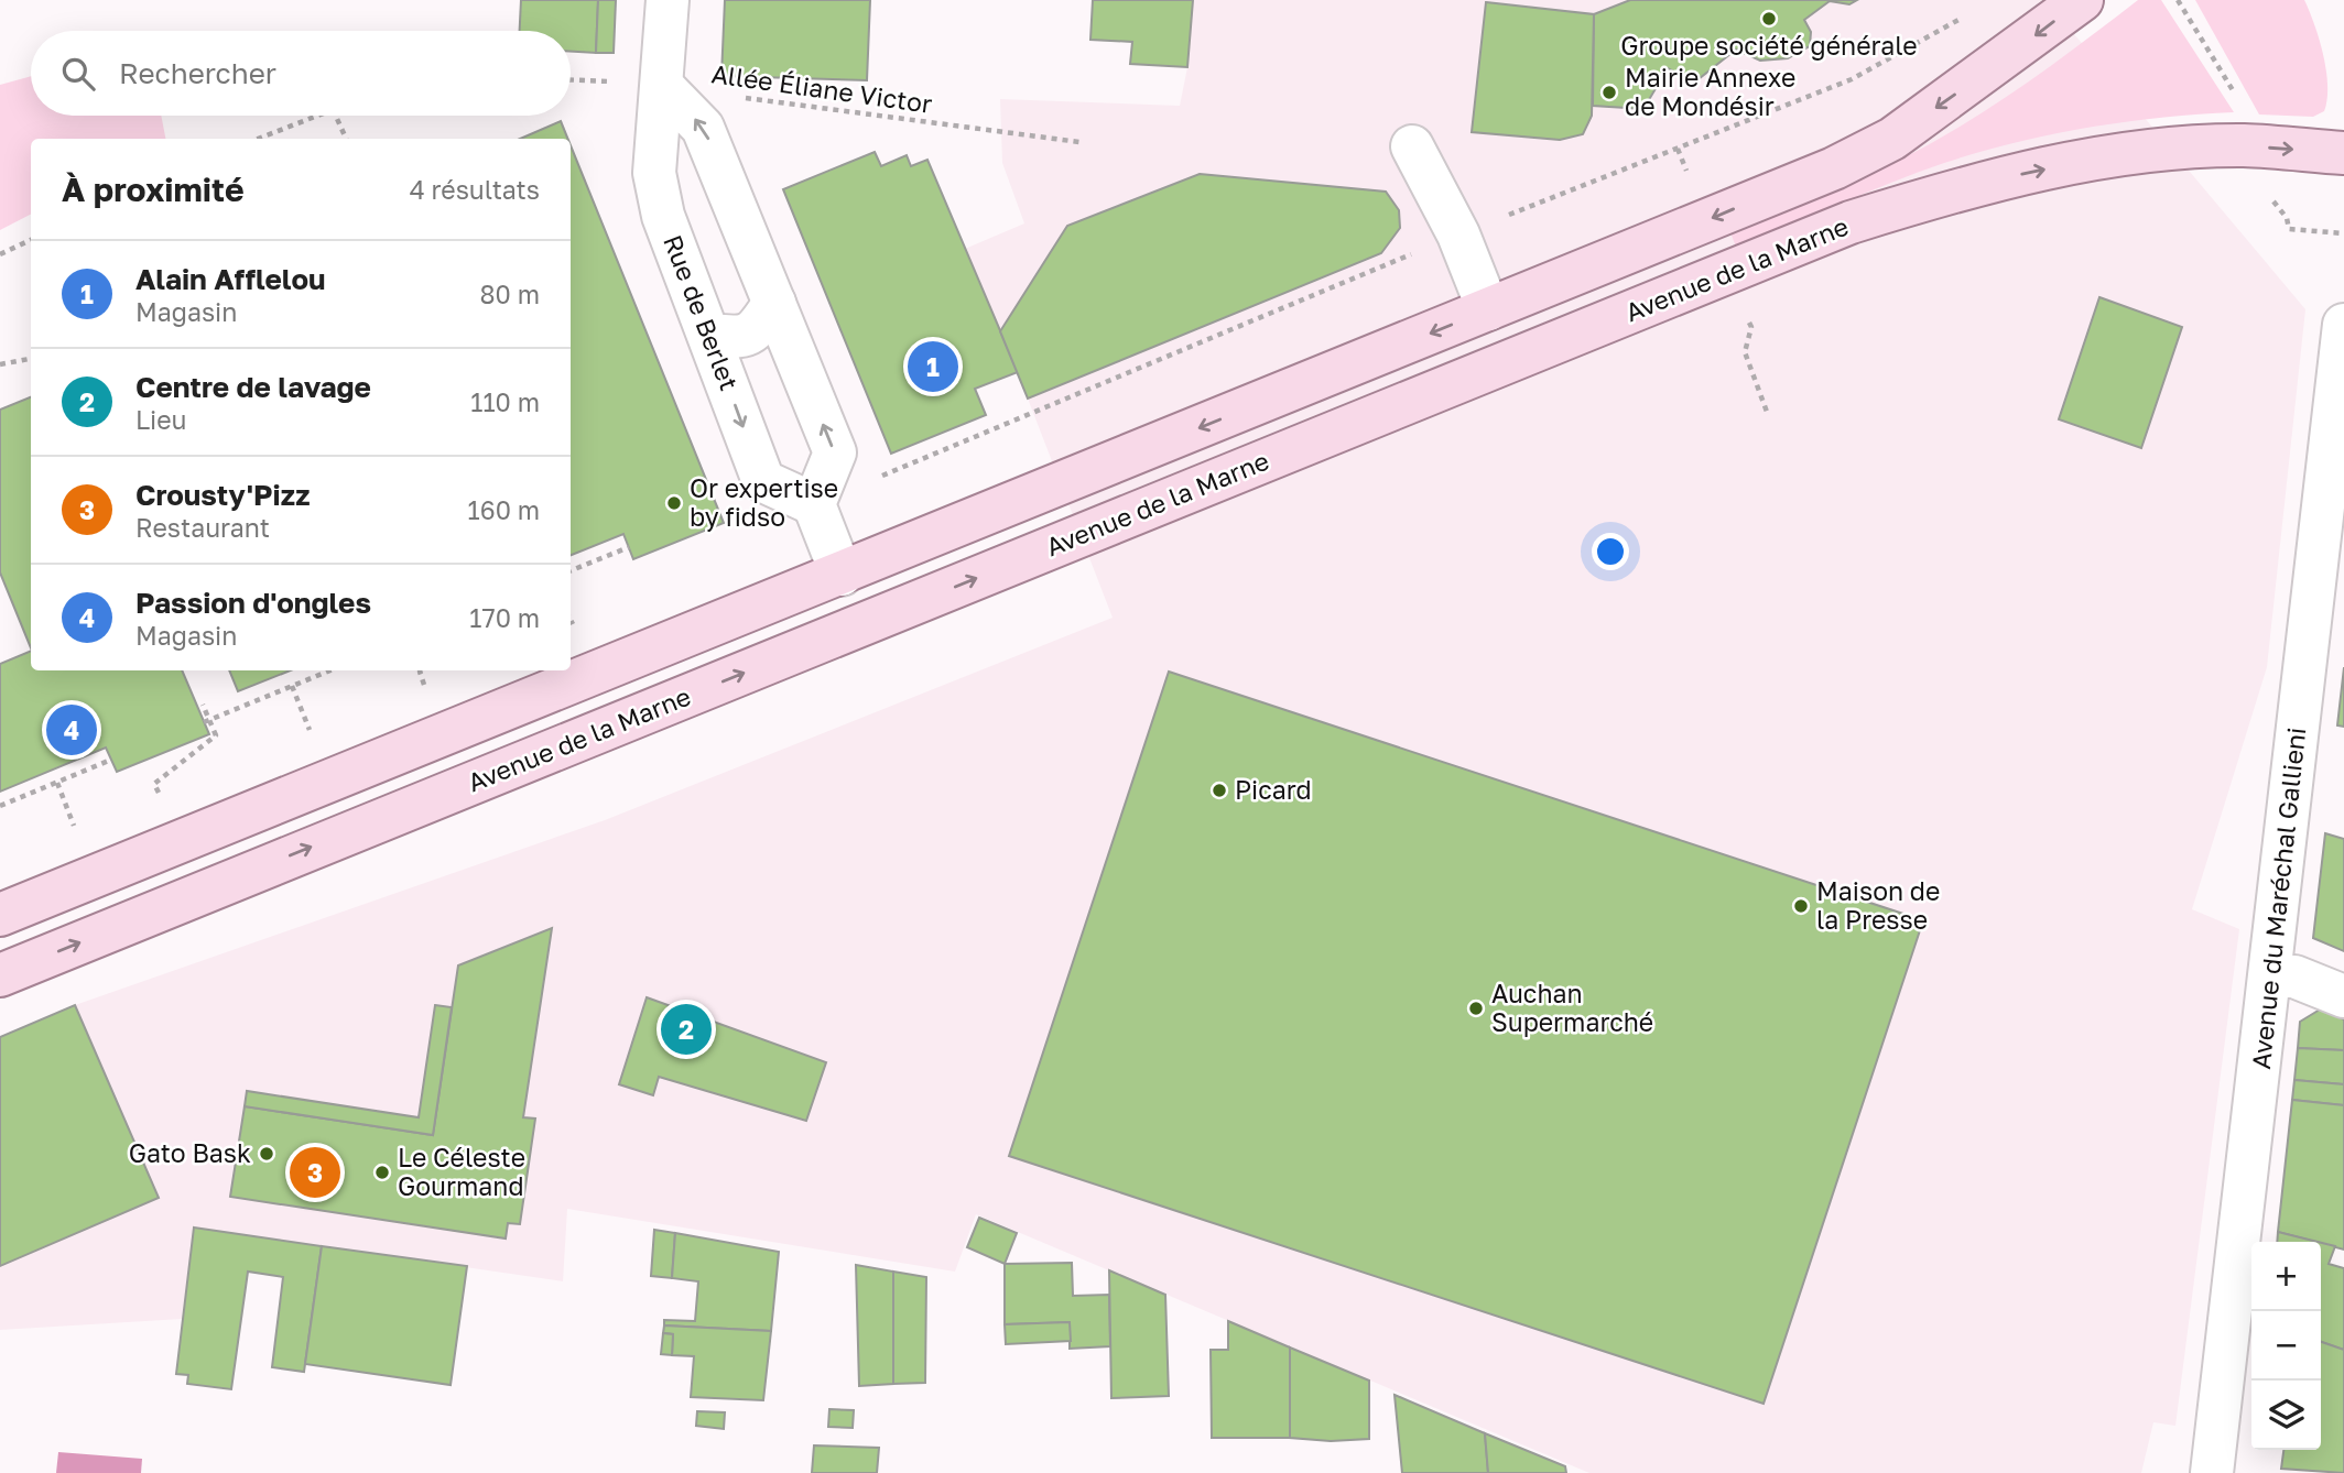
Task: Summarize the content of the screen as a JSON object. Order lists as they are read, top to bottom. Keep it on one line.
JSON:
{"streets":{"main road":["Avenue de la Marne"],"street":["Rue de Berlet","Avenue du Maréchal Gallieni"],"path":["Allée Éliane Victor"]},"crossings":[["Allée Éliane Victor","Rue de Berlet"]],"one_way":["Rue de Berlet"],"places":["Groupe société générale","Mairie Annexe de Mondésir","Or expertise by fidso","Picard","Maison de la Presse","Auchan Supermarché","Gato Bask","Le Céleste Gourmand"],"page":{"search":"Rechercher","heading":["À proximité","4 résultats"],"list":[{"mark":"1","name":"Alain Afflelou","note":"Magasin","value":"80 m"},{"mark":"2","name":"Centre de lavage","note":"Lieu","value":"110 m"},{"mark":"3","name":"Crousty'Pizz","note":"Restaurant","value":"160 m"},{"mark":"4","name":"Passion d'ongles","note":"Magasin","value":"170 m"}],"pins":["1","4","2","3"],"map_buttons":["+","−"]}}
